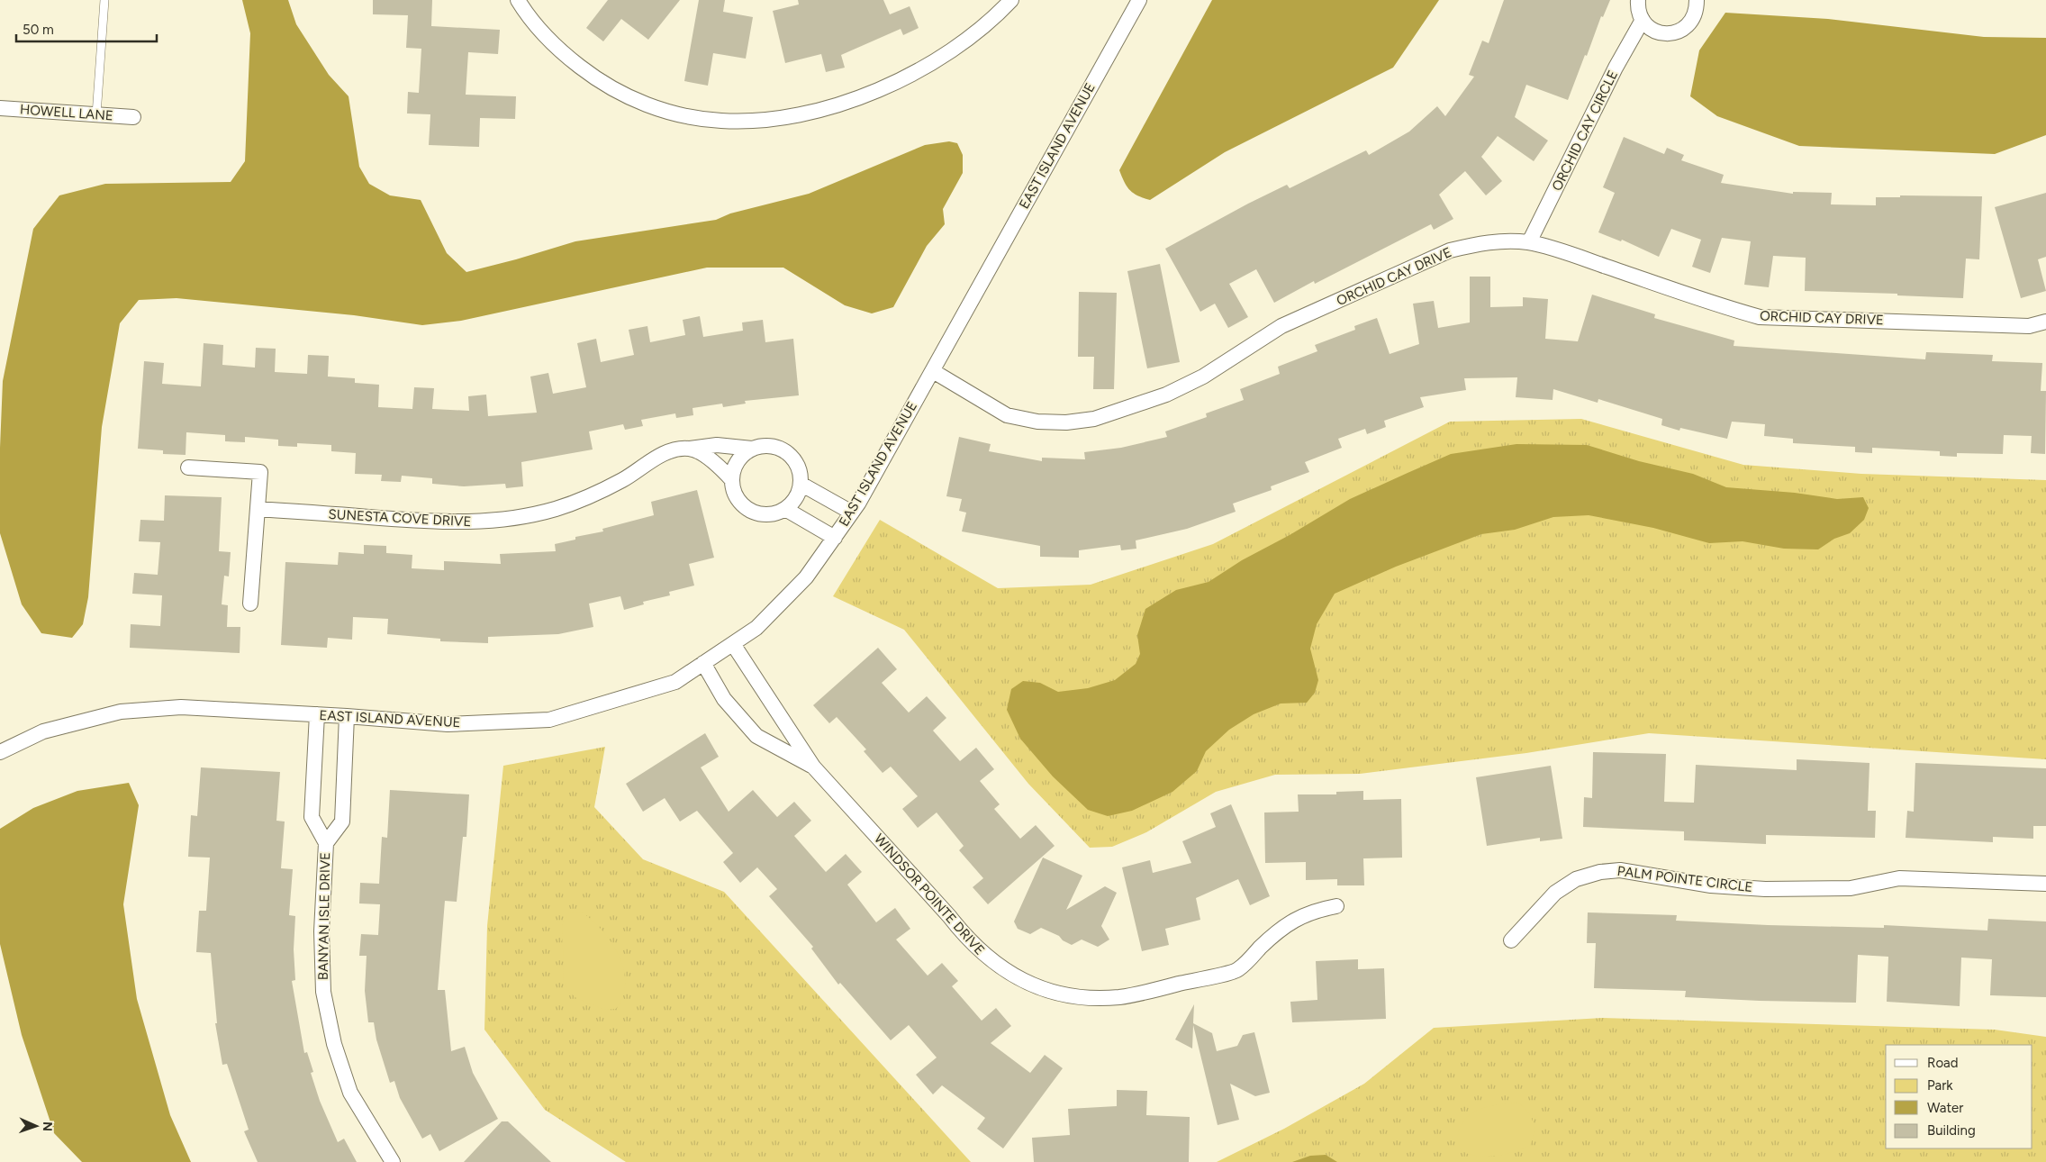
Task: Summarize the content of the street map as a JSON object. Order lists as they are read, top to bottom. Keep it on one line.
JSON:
{"streets":{"street":["HOWELL LANE","ORCHID CAY CIRCLE","EAST ISLAND AVENUE","ORCHID CAY DRIVE","SUNESTA COVE DRIVE","PALM POINTE CIRCLE","WINDSOR POINTE DRIVE","BANYAN ISLE DRIVE"]},"crossings":[["ORCHID CAY CIRCLE","ORCHID CAY DRIVE"],["EAST ISLAND AVENUE","ORCHID CAY DRIVE"],["EAST ISLAND AVENUE","WINDSOR POINTE DRIVE"],["EAST ISLAND AVENUE","BANYAN ISLE DRIVE"]],"legend":["Road","Park","Water","Building"],"scale_bar":"50 m","north":"right"}
